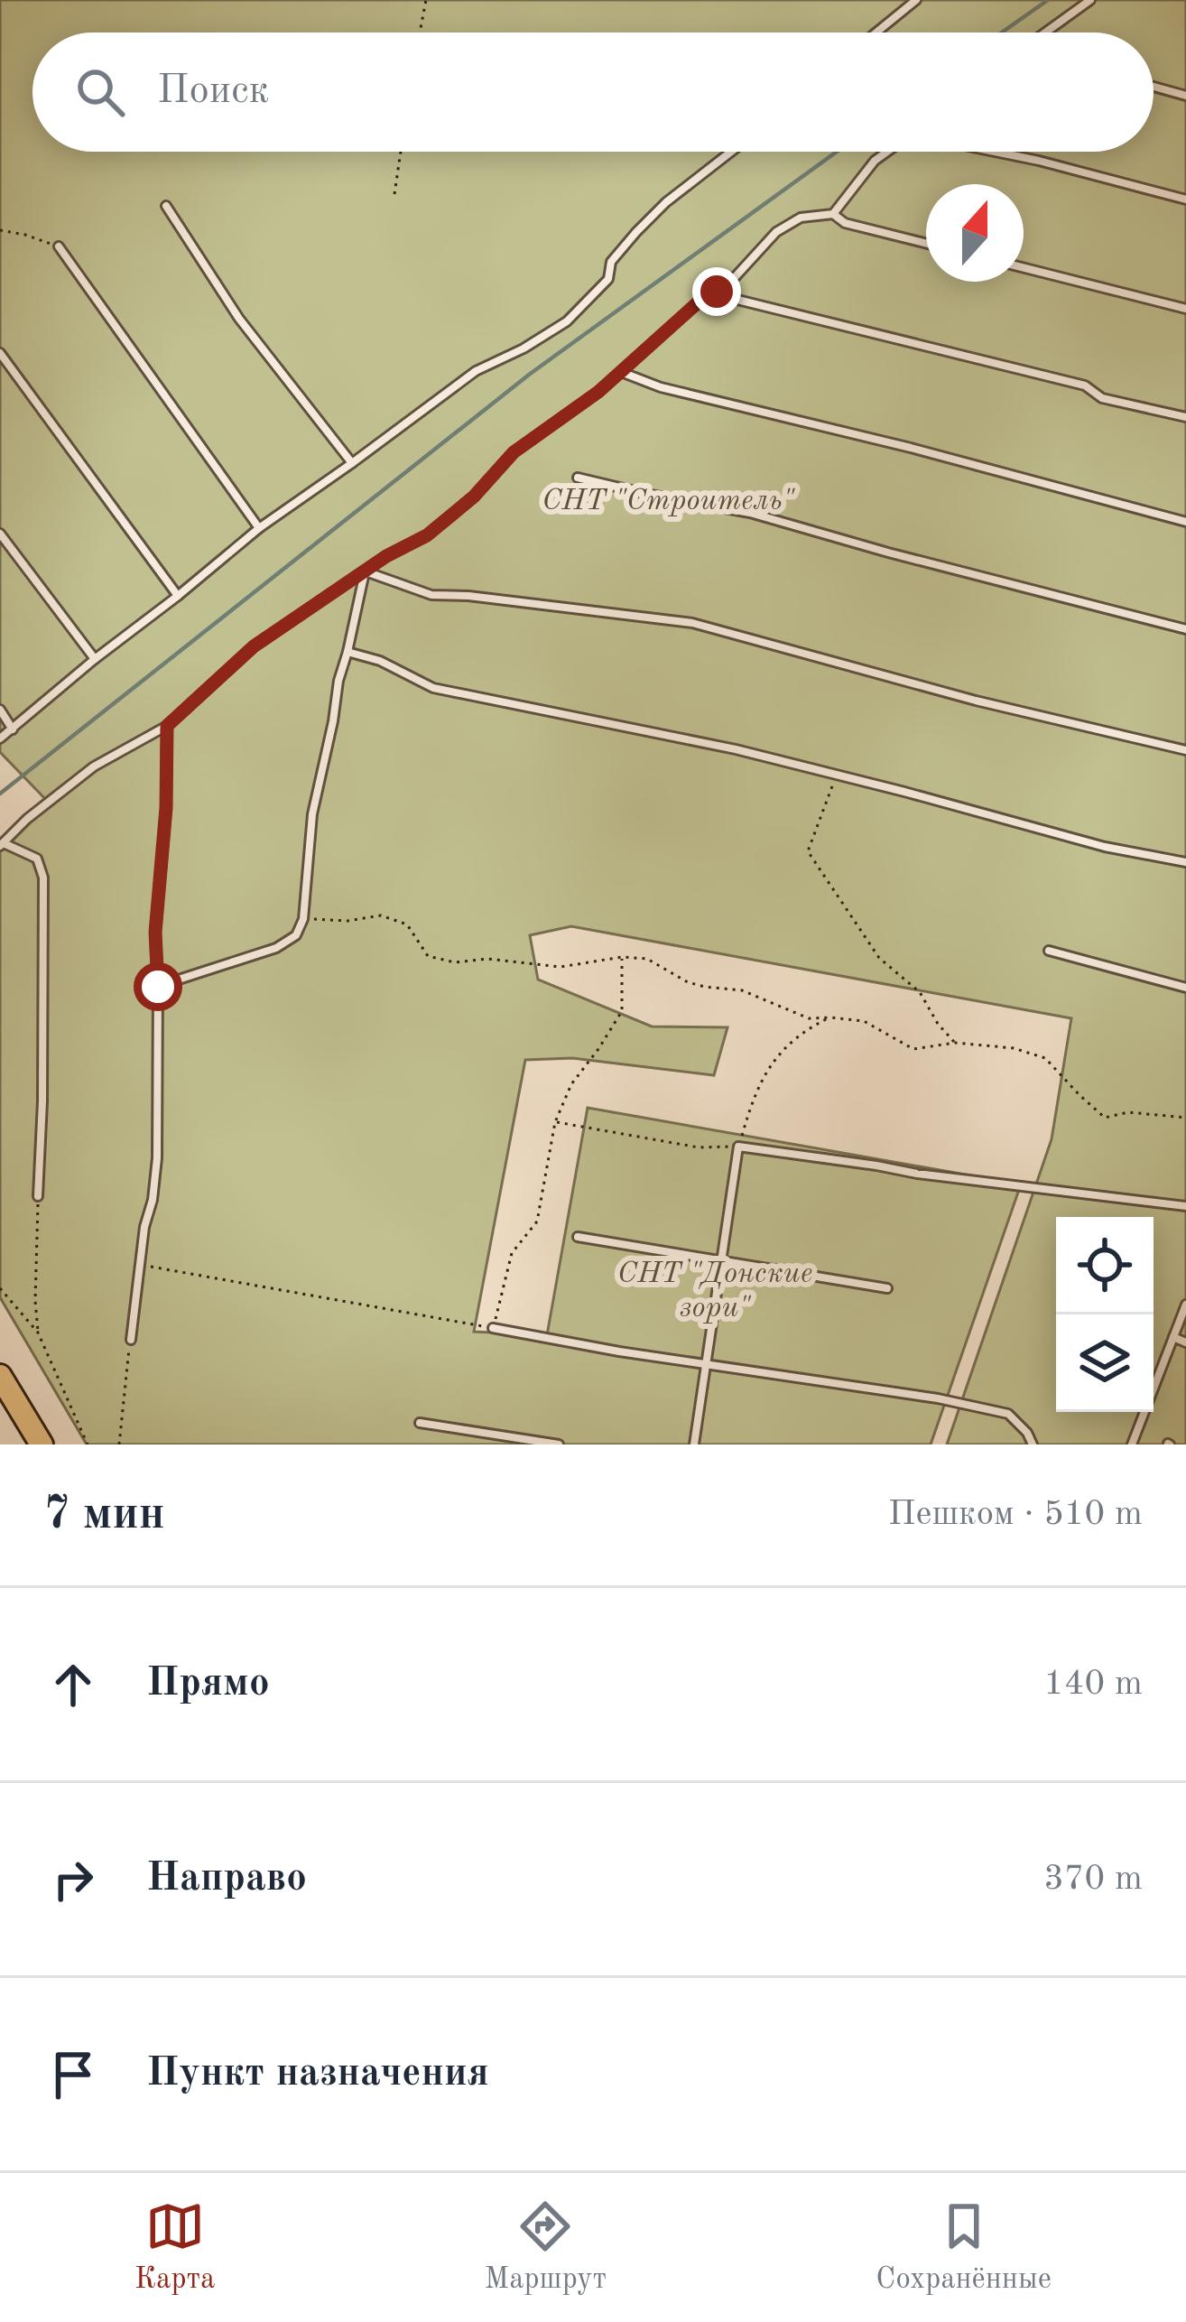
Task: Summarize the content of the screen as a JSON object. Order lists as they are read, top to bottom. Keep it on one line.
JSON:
{"parks":["СНТ \"Строитель\"","СНТ \"Донские зори\""],"north":"top","page":{"search":"Поиск","heading":["7 мин","Пешком · 510 m"],"list":[["Прямо","140 m"],["Направо","370 m"],"Пункт назначения"],"nav":["Карта","Маршрут","Сохранённые"]}}
